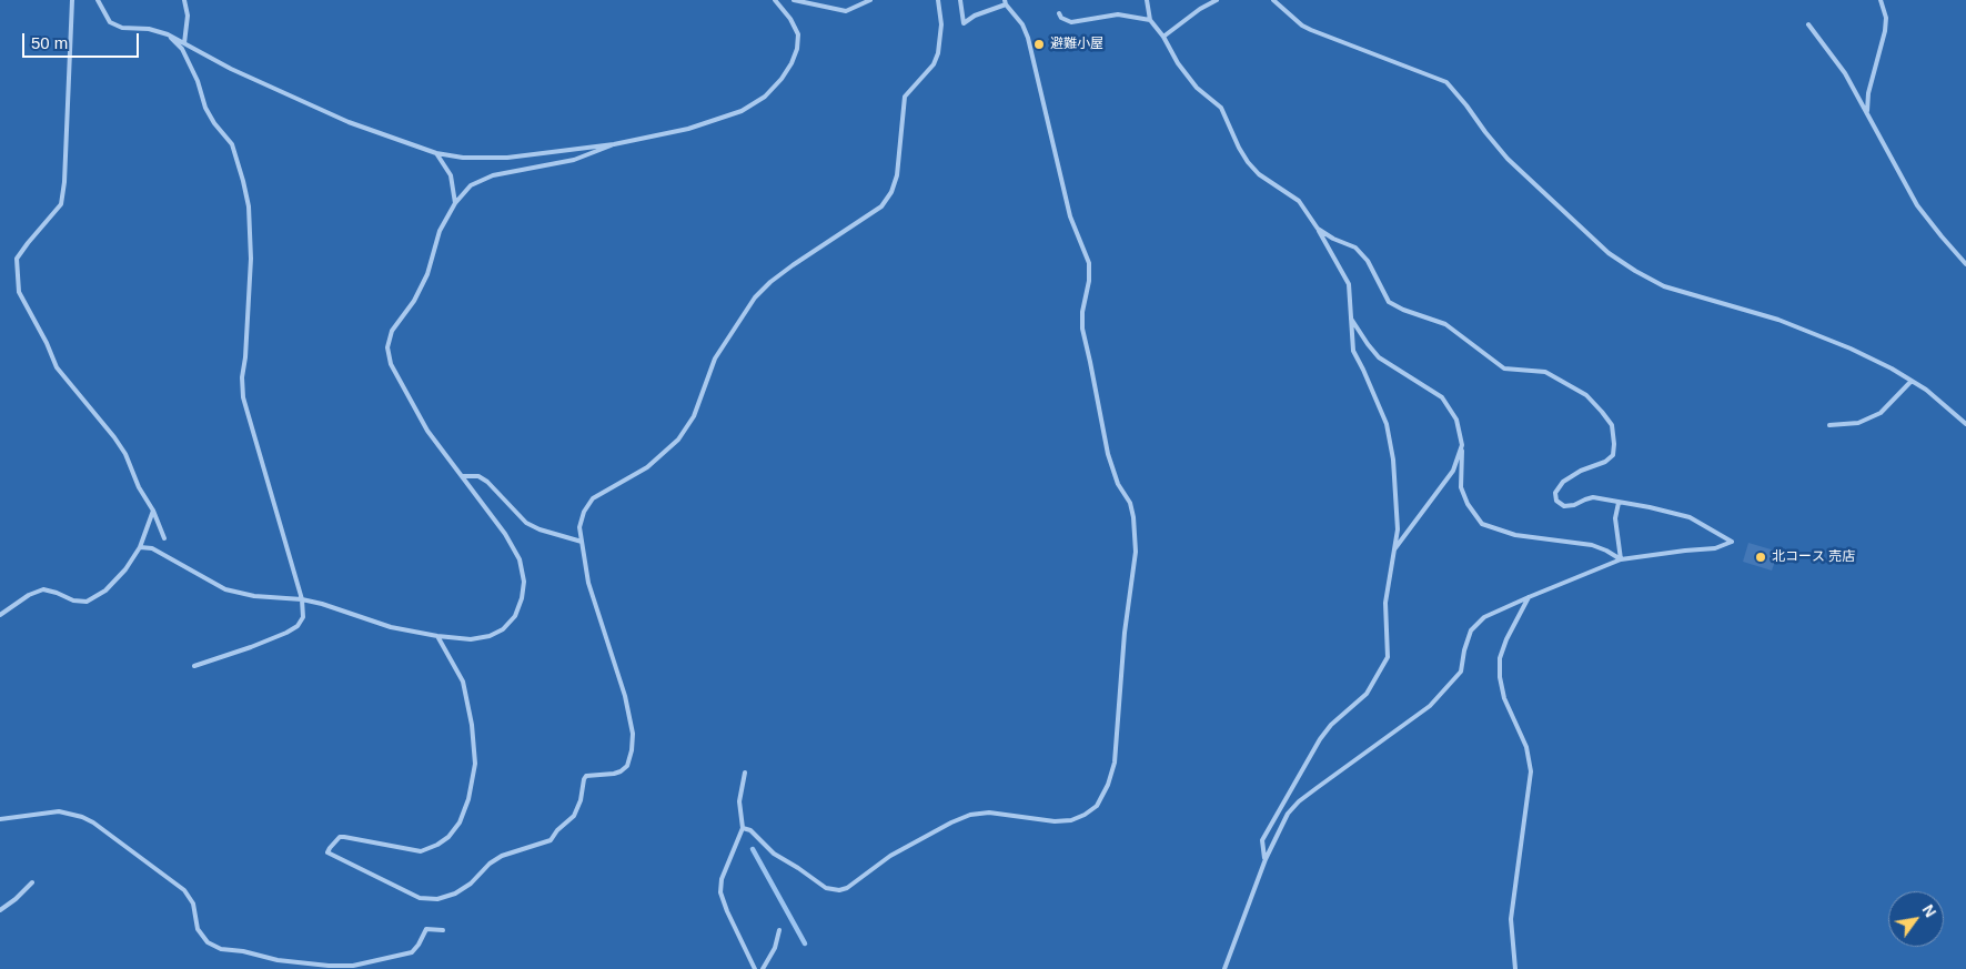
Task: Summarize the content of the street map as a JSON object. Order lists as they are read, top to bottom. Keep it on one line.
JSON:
{"places":["避難小屋","北コース 売店"],"scale_bar":"50 m","north":"top right"}
